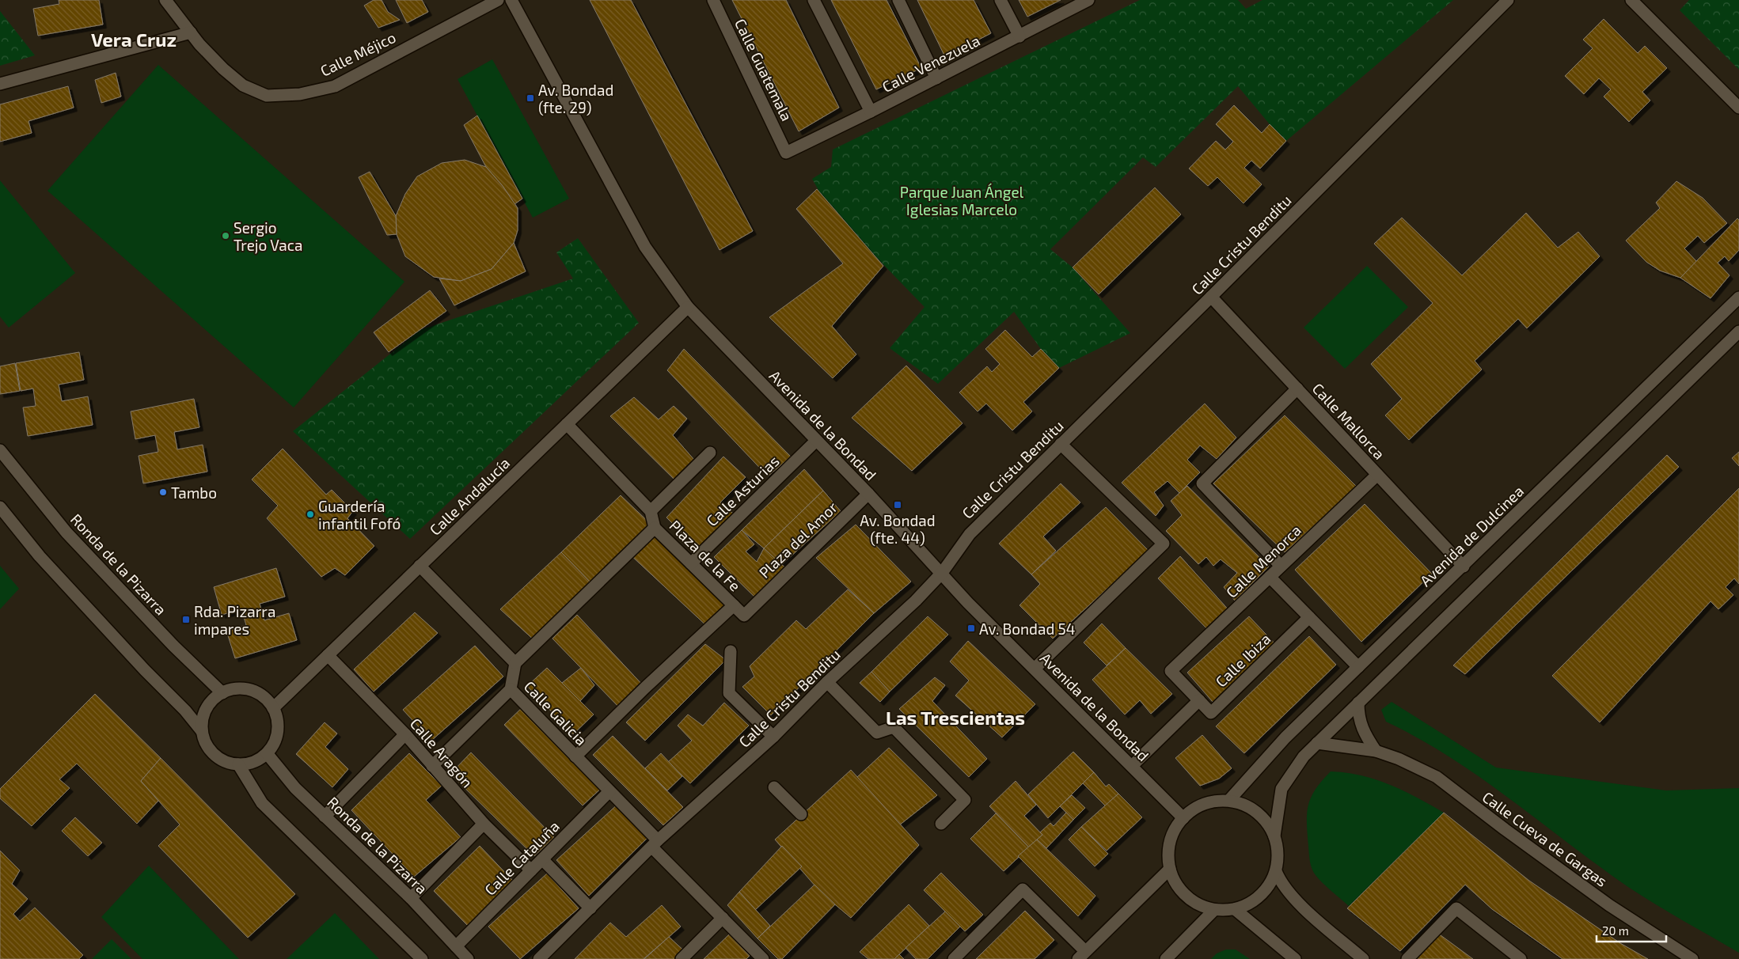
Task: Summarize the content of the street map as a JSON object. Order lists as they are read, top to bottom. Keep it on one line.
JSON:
{"streets":{"street":["Calle Méjico","Calle Venezuela","Calle Guatemala","Calle Cristu Benditu","Calle Mallorca","Avenida de la Bondad","Calle Asturias","Calle Andalucía","Avenida de Dulcinea","Plaza del Amor","Plaza de la Fe","Calle Menorca","Ronda de la Pizarra","Calle Ibiza","Calle Galicia","Calle Aragón","Calle Cueva de Gargas","Calle Cataluña"]},"crossings":[["Calle Venezuela","Calle Guatemala"],["Calle Cristu Benditu","Calle Mallorca"],["Calle Cristu Benditu","Avenida de la Bondad"],["Calle Cristu Benditu","Calle Galicia"],["Calle Mallorca","Avenida de Dulcinea"],["Calle Mallorca","Calle Menorca"],["Avenida de la Bondad","Calle Asturias"],["Avenida de la Bondad","Calle Andalucía"],["Avenida de la Bondad","Avenida de Dulcinea"],["Avenida de la Bondad","Plaza del Amor"],["Calle Asturias","Plaza de la Fe"],["Calle Andalucía","Ronda de la Pizarra"],["Calle Andalucía","Calle Aragón"],["Plaza del Amor","Plaza de la Fe"],["Plaza de la Fe","Calle Galicia"],["Calle Menorca","Calle Ibiza"],["Ronda de la Pizarra","Calle Cataluña"],["Calle Galicia","Calle Cataluña"],["Calle Aragón","Calle Cataluña"]],"districts":["Vera Cruz","Las Trescientas"],"parks":["Parque Juan Ángel Iglesias Marcelo"],"places":{"transit":["Av. Bondad (fte. 29)","Av. Bondad (fte. 44)","Rda. Pizarra impares","Av. Bondad 54"],"other":["Sergio Trejo Vaca","Tambo","Guardería infantil Fofó"]},"scale_bar":"20 m"}
